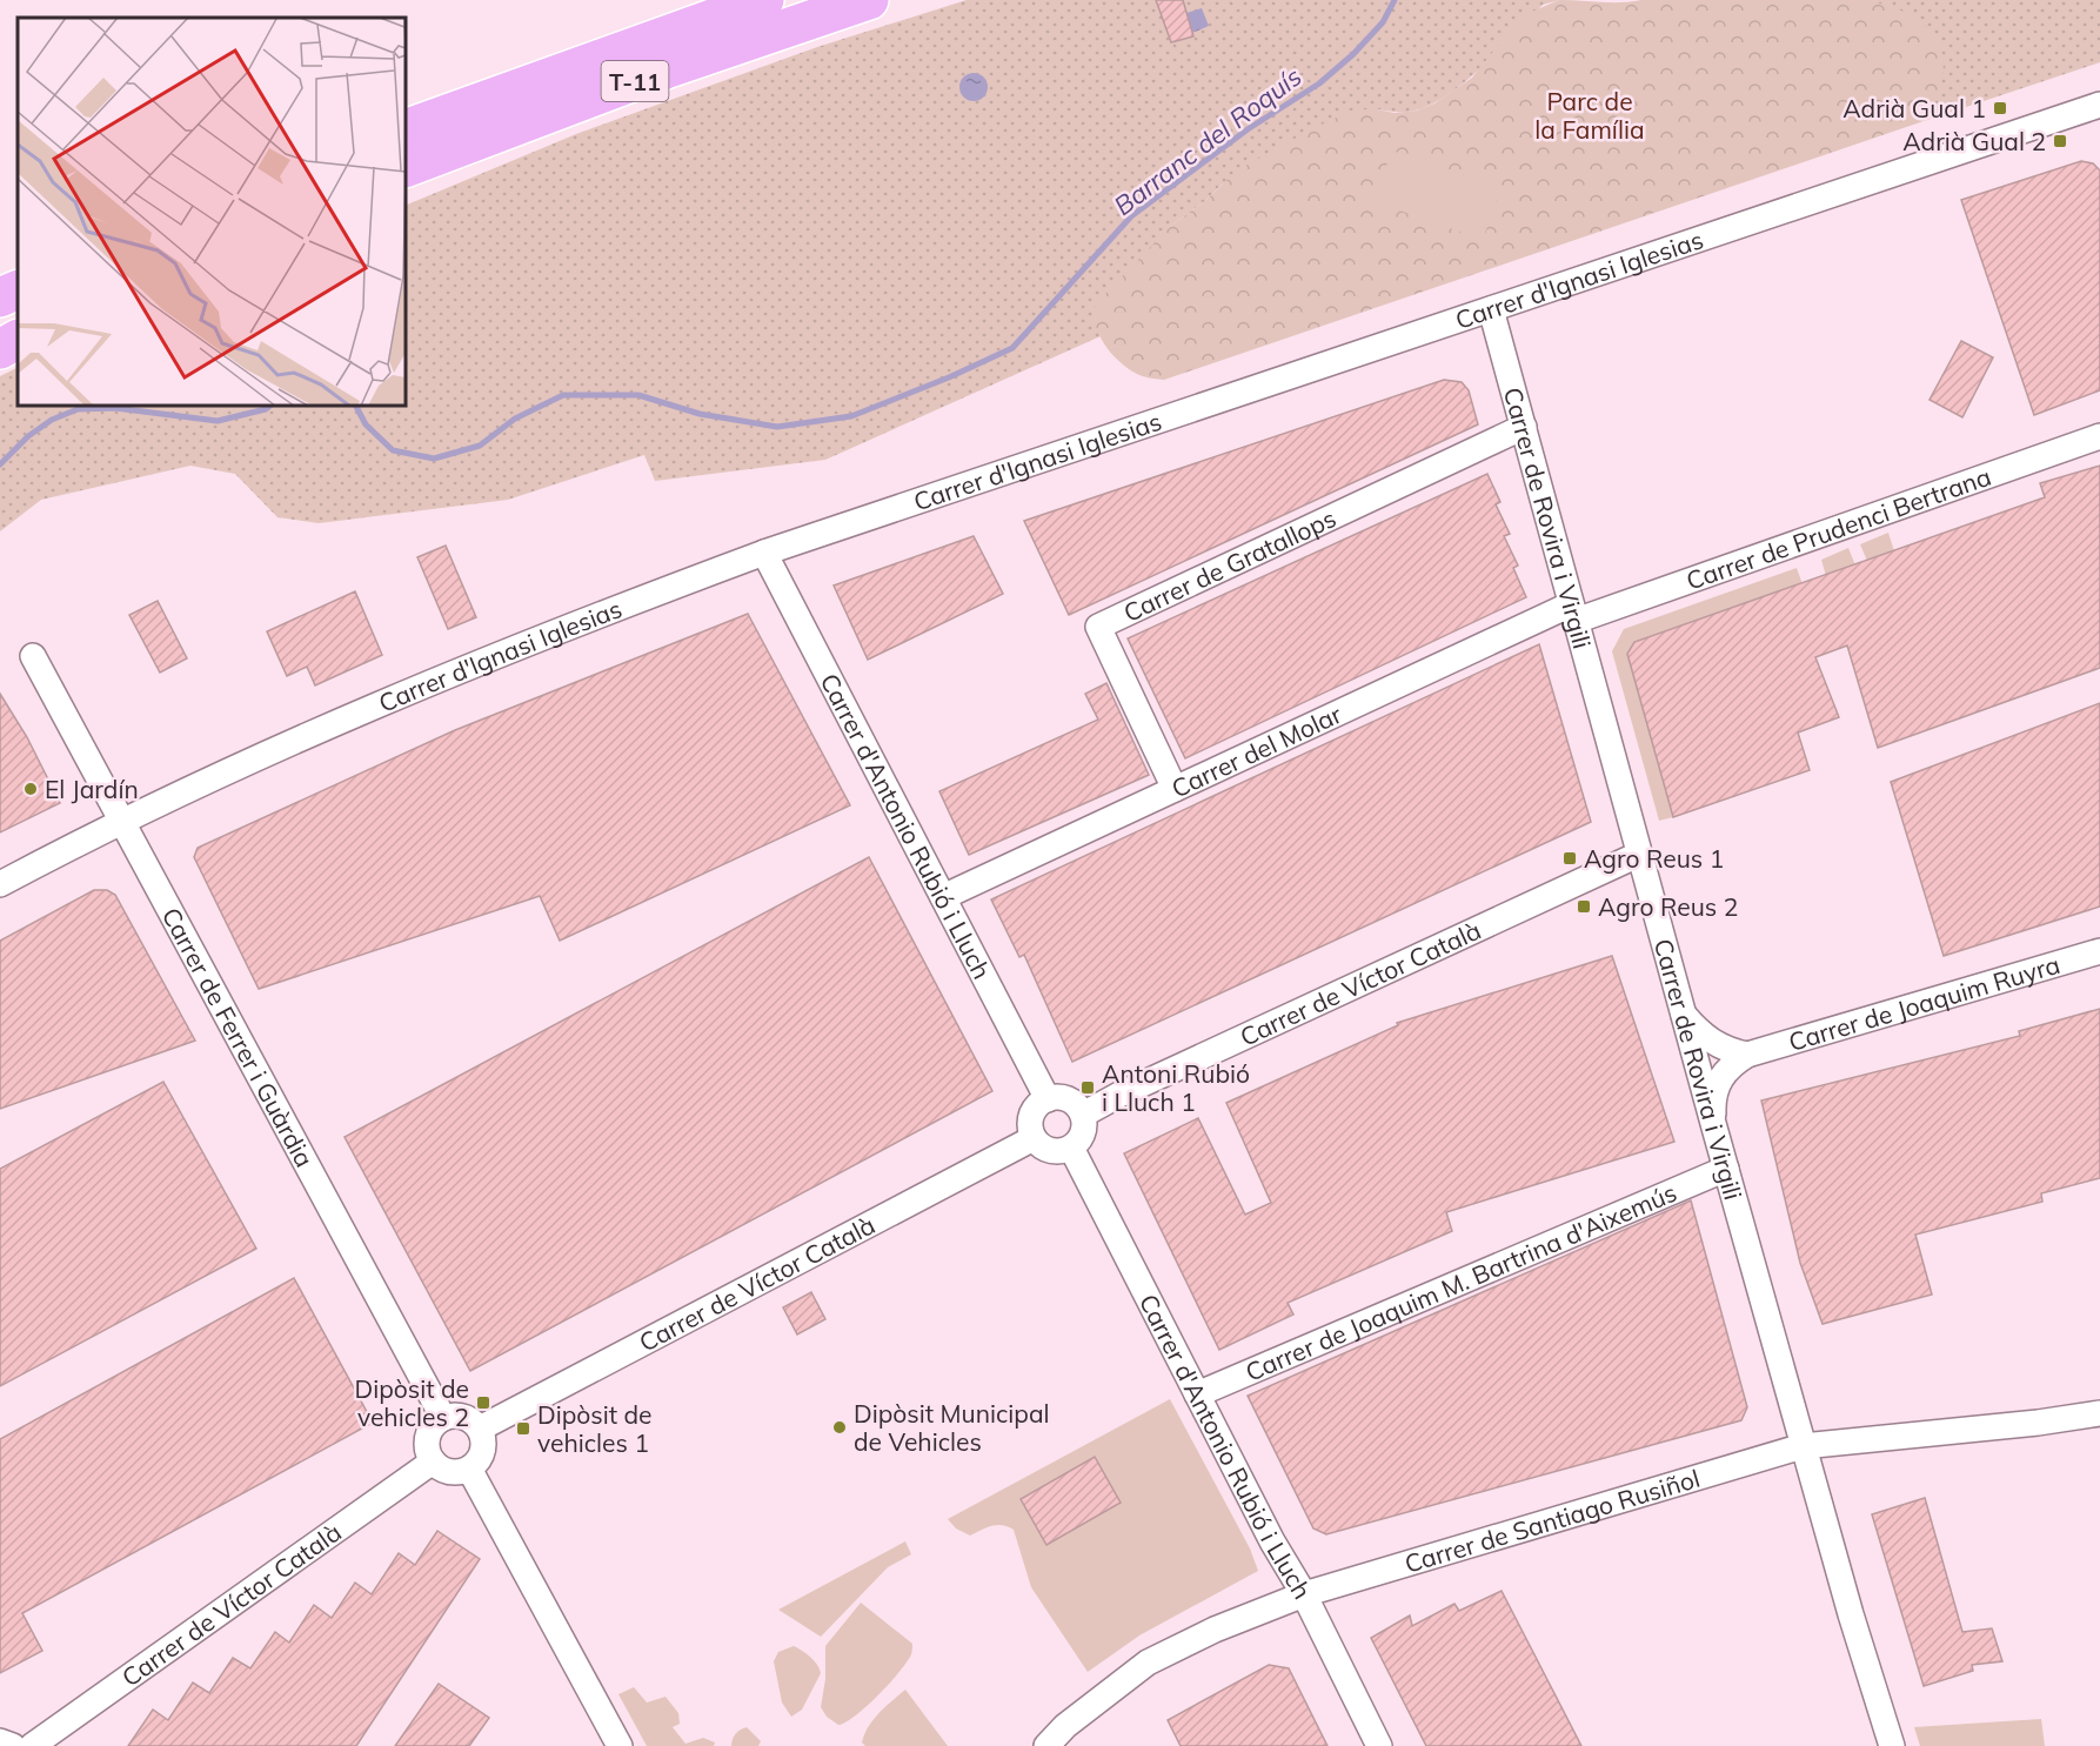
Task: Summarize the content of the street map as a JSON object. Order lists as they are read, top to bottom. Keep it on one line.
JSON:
{"streets":{"highway":["T-11"],"street":["Carrer d'Ignasi Iglesias","Carrer de Rovira i Virgili","Carrer de Prudenci Bertrana","Carrer de Gratallops","Carrer del Molar","Carrer d'Antonio Rubió i Lluch","Carrer de Víctor Català","Carrer de Joaquim Ruyra","Carrer de Ferrer i Guàrdia","Carrer de Joaquim M. Bartrina d'Aixemús","Carrer de Santiago Rusiñol"]},"crossings":[["Carrer d'Ignasi Iglesias","Carrer de Rovira i Virgili"],["Carrer d'Ignasi Iglesias","Carrer d'Antonio Rubió i Lluch"],["Carrer d'Ignasi Iglesias","Carrer de Ferrer i Guàrdia"],["Carrer de Rovira i Virgili","Carrer de Prudenci Bertrana"],["Carrer de Rovira i Virgili","Carrer de Gratallops"],["Carrer de Rovira i Virgili","Carrer del Molar"],["Carrer de Rovira i Virgili","Carrer de Víctor Català"],["Carrer de Rovira i Virgili","Carrer de Joaquim Ruyra"],["Carrer de Rovira i Virgili","Carrer de Joaquim M. Bartrina d'Aixemús"],["Carrer de Rovira i Virgili","Carrer de Santiago Rusiñol"],["Carrer de Prudenci Bertrana","Carrer del Molar"],["Carrer de Gratallops","Carrer del Molar"],["Carrer del Molar","Carrer d'Antonio Rubió i Lluch"],["Carrer d'Antonio Rubió i Lluch","Carrer de Víctor Català"],["Carrer d'Antonio Rubió i Lluch","Carrer de Joaquim M. Bartrina d'Aixemús"],["Carrer d'Antonio Rubió i Lluch","Carrer de Santiago Rusiñol"],["Carrer de Víctor Català","Carrer de Ferrer i Guàrdia"]],"water":["Barranc del Roquís"],"parks":["Parc de la Família"],"places":{"transit":["Adrià Gual 1","Adrià Gual 2","Agro Reus 1","Agro Reus 2","Antoni Rubió i Lluch 1","Dipòsit de vehicles 2","Dipòsit de vehicles 1"],"other":["El Jardín","Dipòsit Municipal de Vehicles"]}}
